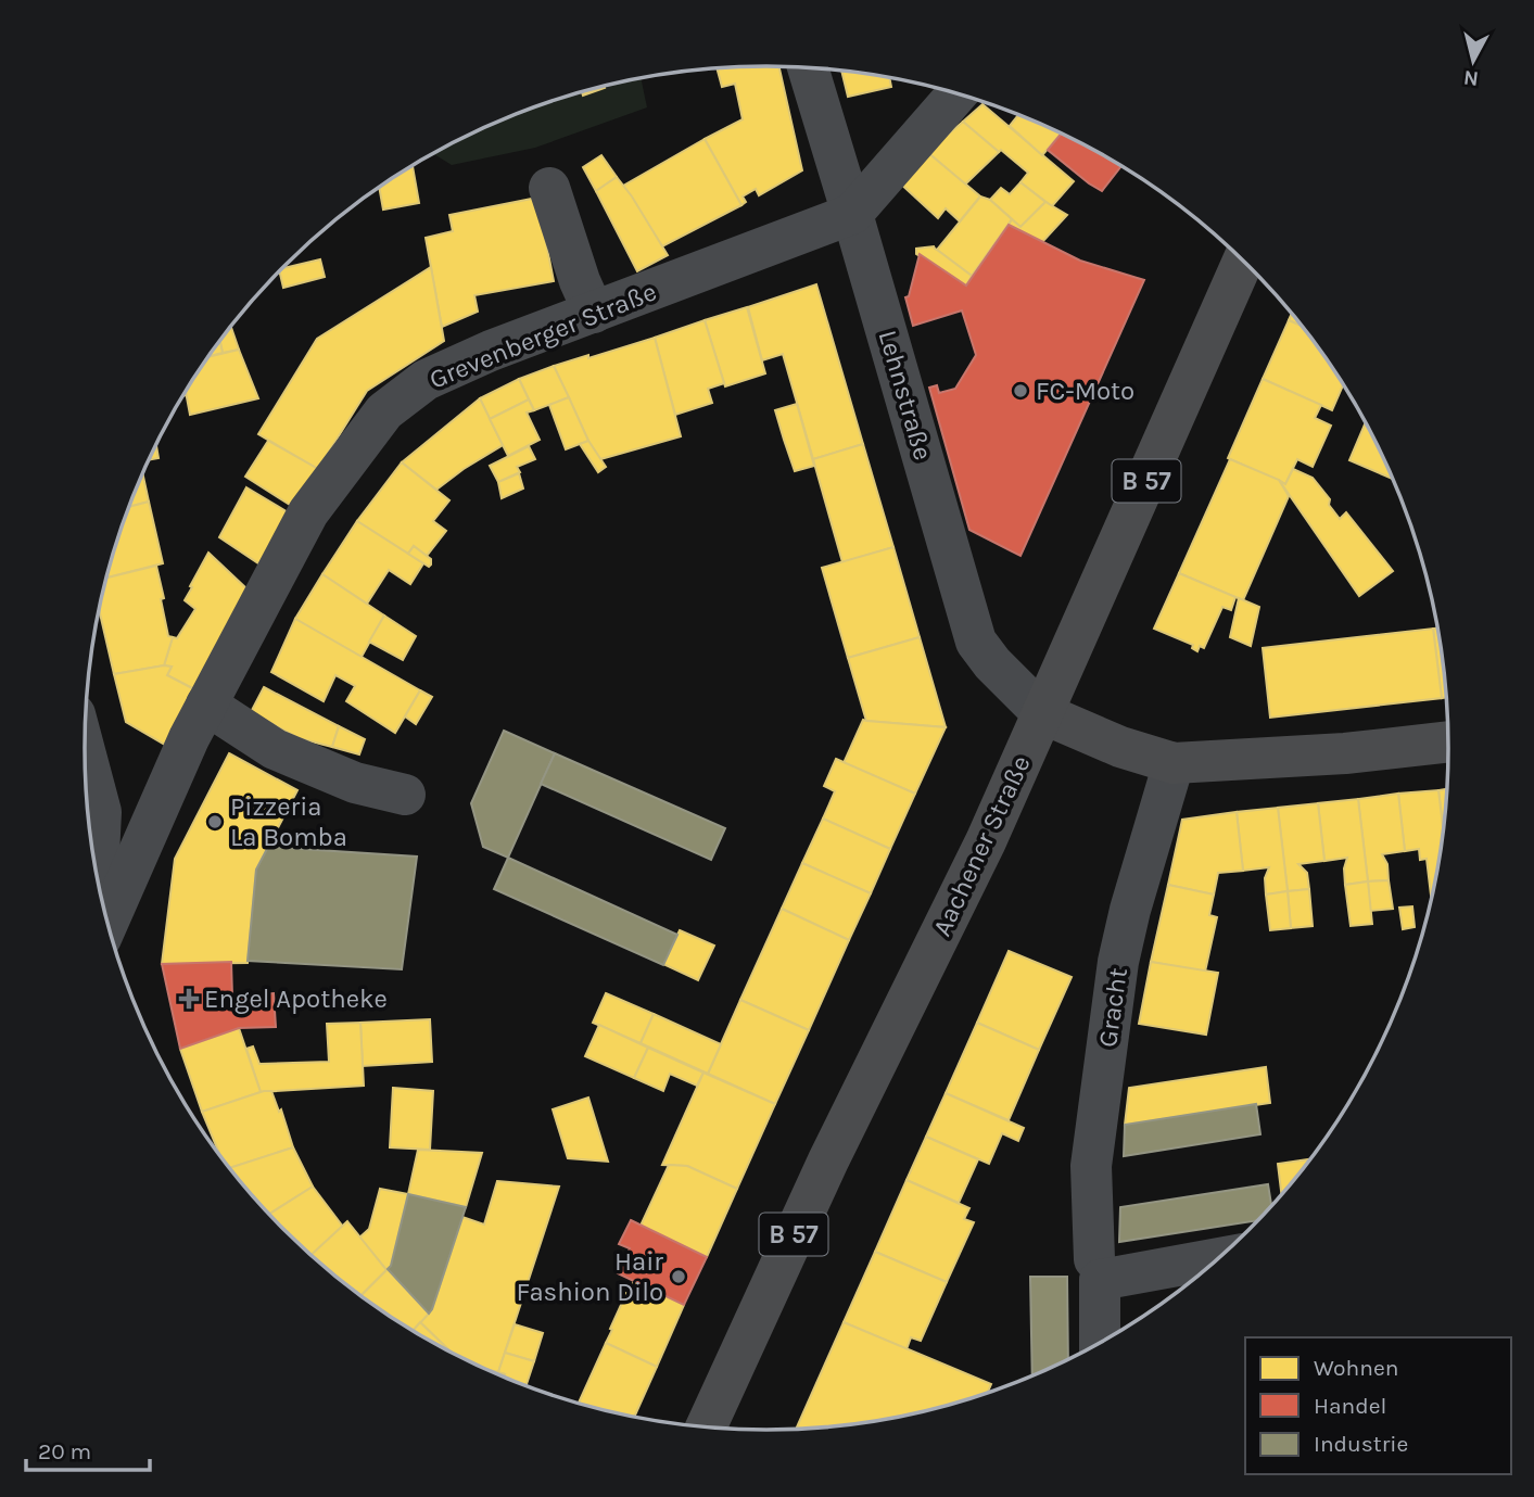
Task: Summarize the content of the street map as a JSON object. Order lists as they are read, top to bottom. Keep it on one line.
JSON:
{"streets":{"main road":["B 57","Aachener Straße"],"street":["Grevenberger Straße","Lehnstraße","Gracht"]},"crossings":[["Grevenberger Straße","Lehnstraße"],["Lehnstraße","Aachener Straße"]],"places":{"other":["FC-Moto","Pizzeria La Bomba","Hair Fashion Dilo"],"health":["Engel Apotheke"]},"legend":["Wohnen","Handel","Industrie"],"scale_bar":"20 m","north":"bottom"}
